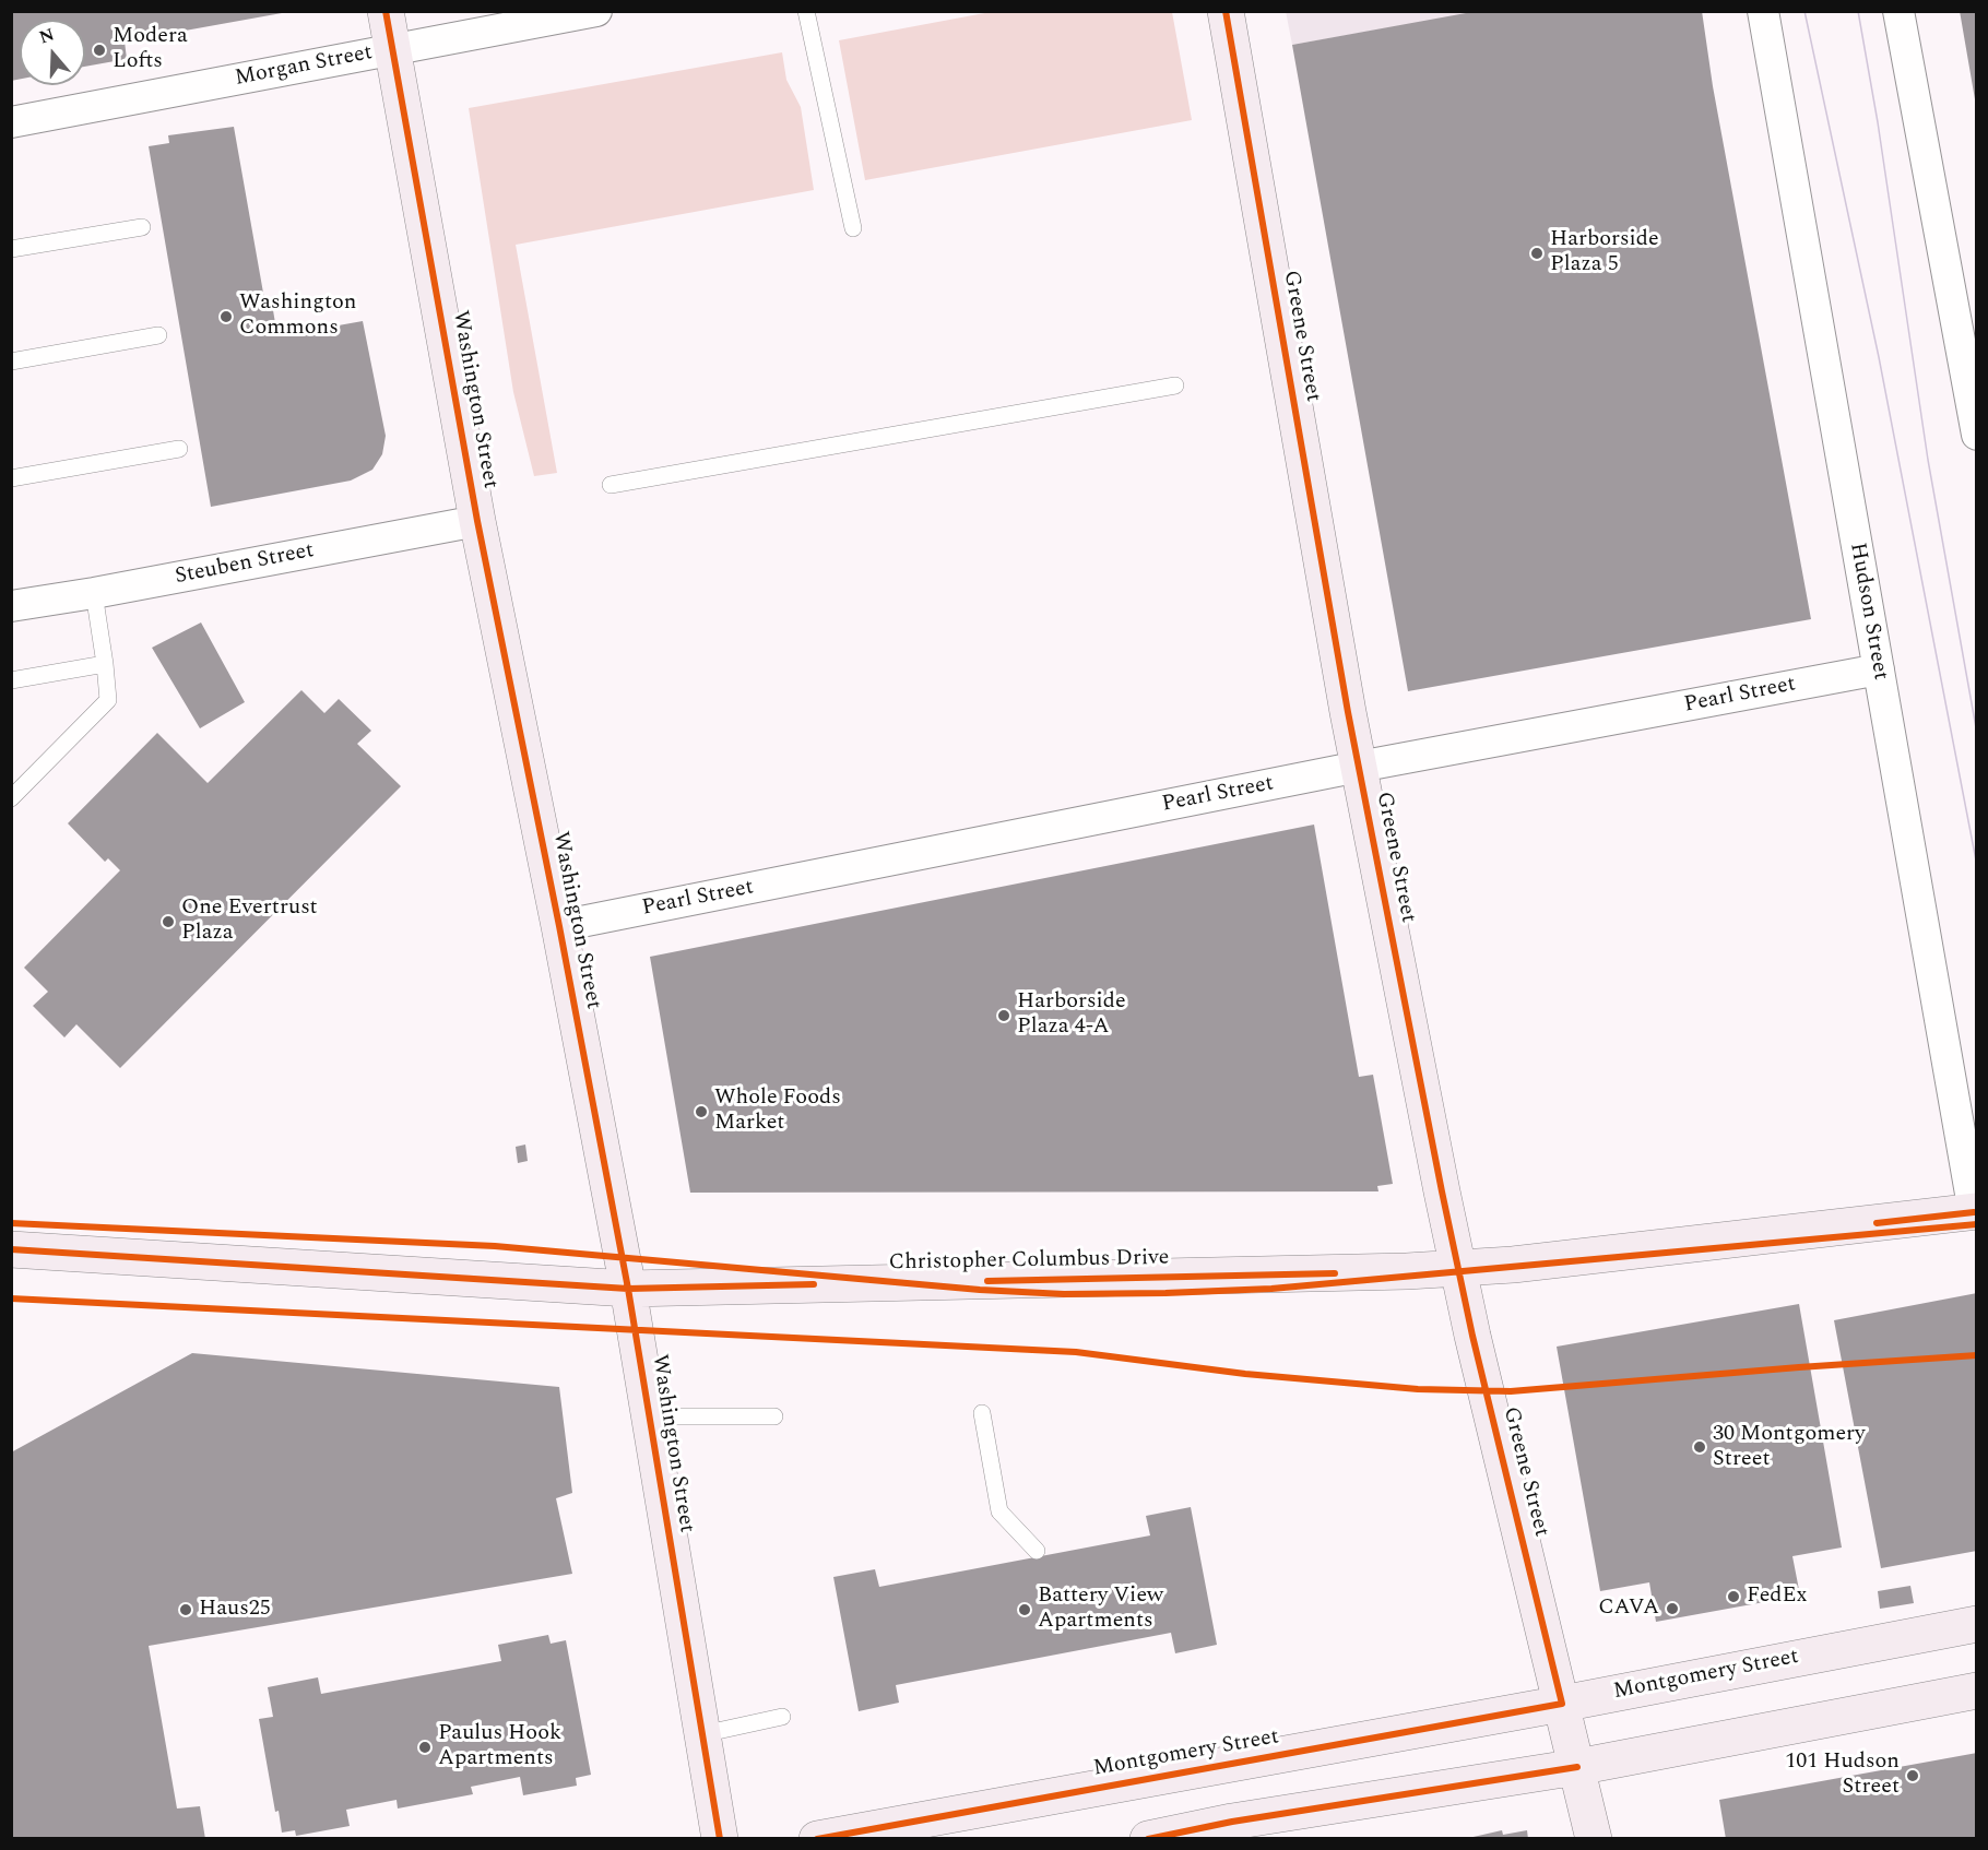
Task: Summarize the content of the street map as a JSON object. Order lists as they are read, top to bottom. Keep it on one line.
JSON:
{"streets":{"street":["Morgan Street","Greene Street","Washington Street","Steuben Street","Hudson Street","Pearl Street","Christopher Columbus Drive","Montgomery Street"]},"crossings":[["Morgan Street","Washington Street"],["Greene Street","Pearl Street"],["Greene Street","Christopher Columbus Drive"],["Greene Street","Montgomery Street"],["Washington Street","Steuben Street"],["Washington Street","Pearl Street"],["Washington Street","Christopher Columbus Drive"],["Hudson Street","Pearl Street"],["Hudson Street","Christopher Columbus Drive"]],"places":["Modera Lofts","Harborside Plaza 5","Washington Commons","One Evertrust Plaza","Harborside Plaza 4-A","Whole Foods Market","30 Montgomery Street","FedEx","CAVA","Haus25","Battery View Apartments","Paulus Hook Apartments","101 Hudson Street"],"north":"top"}
